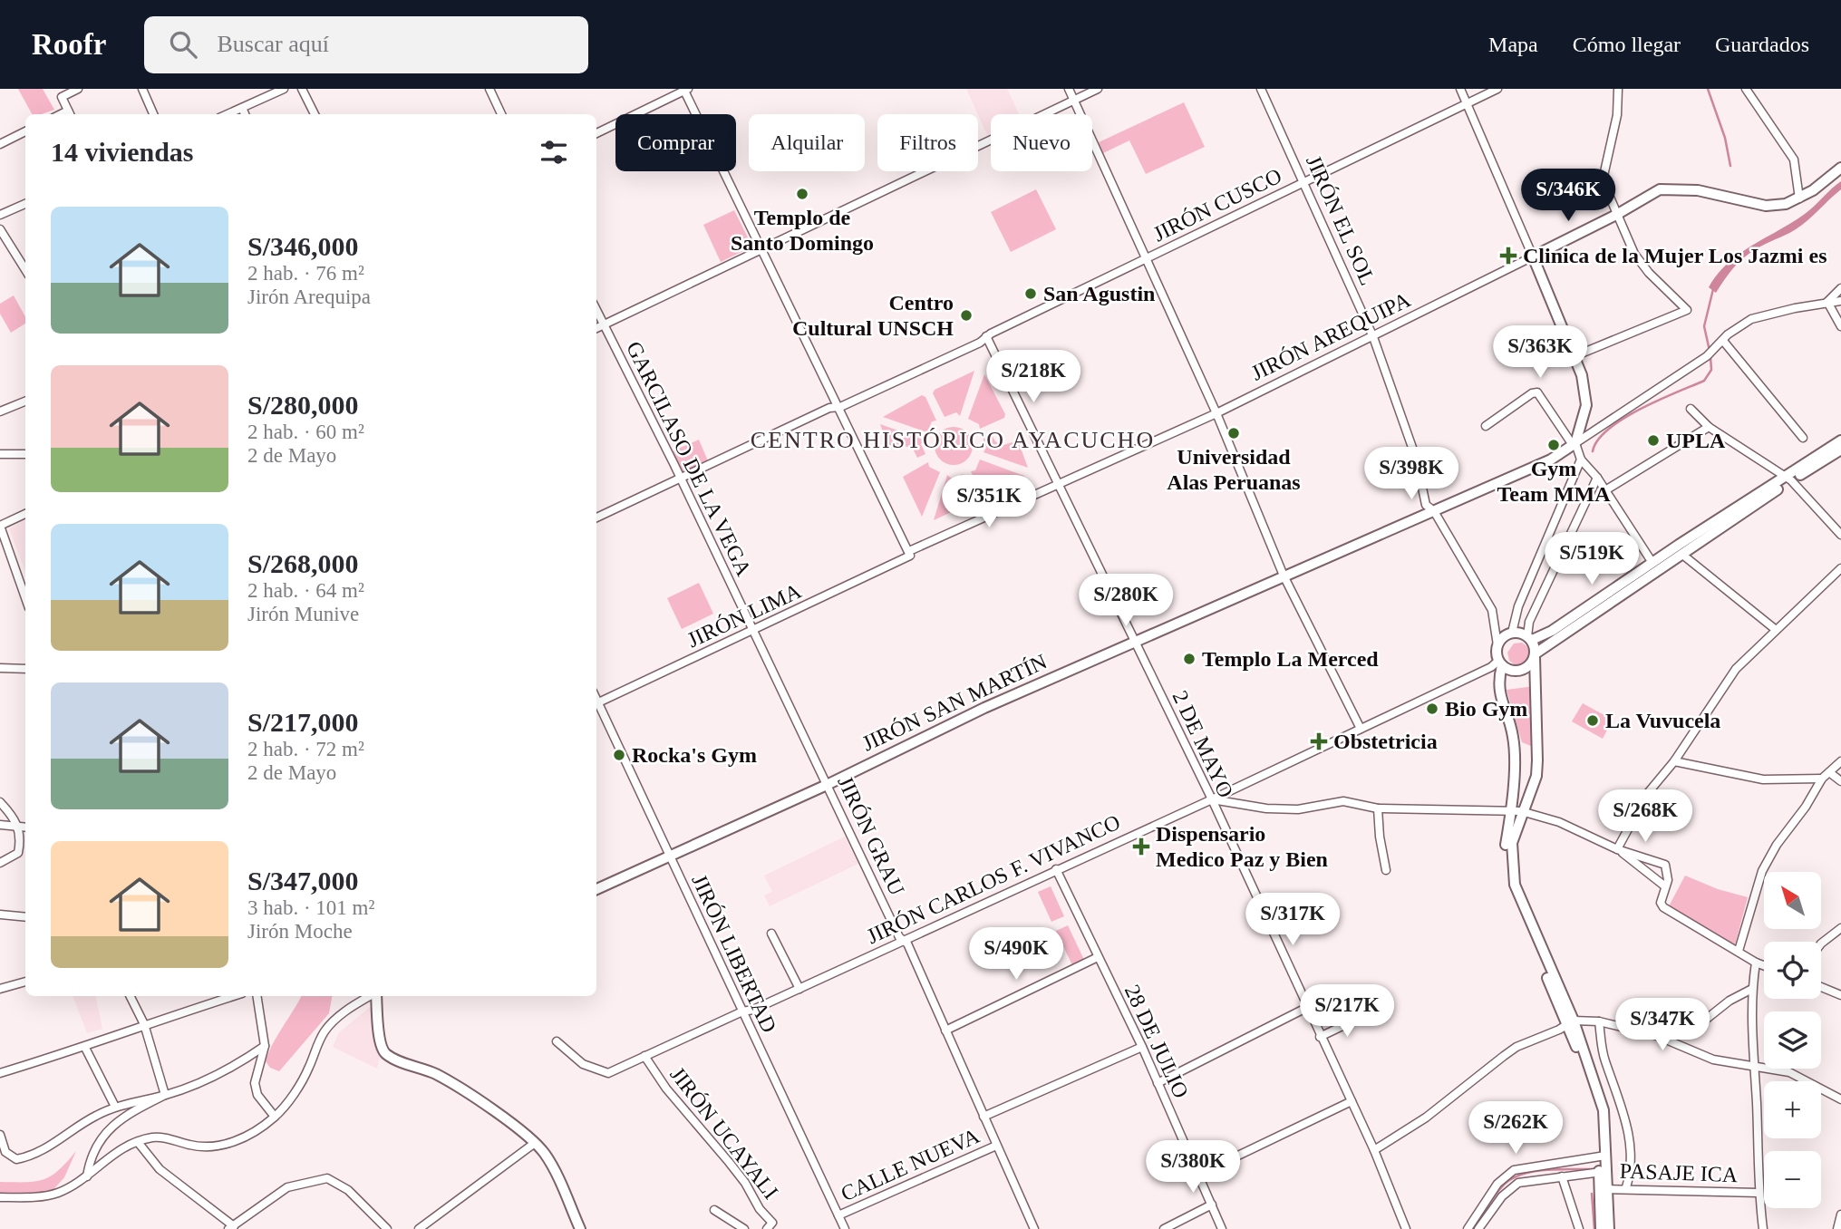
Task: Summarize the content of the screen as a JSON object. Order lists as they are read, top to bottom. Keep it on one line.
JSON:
{"streets":{"street":["JIRÓN CUSCO","JIRÓN EL SOL","JIRÓN AREQUIPA","GARCILASO DE LA VEGA","JIRÓN LIMA","JIRÓN SAN MARTÍN","2 DE MAYO","JIRÓN GRAU","JIRÓN CARLOS F. VIVANCO","JIRÓN LIBERTAD","28 DE JULIO","JIRÓN UCAYALI","CALLE NUEVA","PASAJE ICA"]},"crossings":[["JIRÓN CUSCO","JIRÓN EL SOL"],["JIRÓN CUSCO","GARCILASO DE LA VEGA"],["JIRÓN CUSCO","2 DE MAYO"],["JIRÓN EL SOL","JIRÓN AREQUIPA"],["JIRÓN EL SOL","JIRÓN SAN MARTÍN"],["JIRÓN EL SOL","JIRÓN CARLOS F. VIVANCO"],["JIRÓN AREQUIPA","JIRÓN LIMA"],["JIRÓN AREQUIPA","2 DE MAYO"],["GARCILASO DE LA VEGA","JIRÓN LIMA"],["GARCILASO DE LA VEGA","JIRÓN GRAU"],["JIRÓN LIMA","2 DE MAYO"],["JIRÓN LIMA","JIRÓN GRAU"],["JIRÓN SAN MARTÍN","2 DE MAYO"],["JIRÓN SAN MARTÍN","JIRÓN GRAU"],["JIRÓN SAN MARTÍN","JIRÓN LIBERTAD"],["2 DE MAYO","JIRÓN CARLOS F. VIVANCO"],["JIRÓN GRAU","JIRÓN CARLOS F. VIVANCO"],["JIRÓN GRAU","CALLE NUEVA"],["JIRÓN CARLOS F. VIVANCO","JIRÓN LIBERTAD"],["JIRÓN CARLOS F. VIVANCO","28 DE JULIO"],["JIRÓN CARLOS F. VIVANCO","JIRÓN UCAYALI"],["JIRÓN LIBERTAD","JIRÓN UCAYALI"],["JIRÓN LIBERTAD","CALLE NUEVA"]],"districts":["CENTRO HISTÓRICO AYACUCHO"],"places":{"other":["Templo de Santo Domingo","San Agustin","Centro Cultural UNSCH","Universidad Alas Peruanas","UPLA","Gym Team MMA","Templo La Merced","Bio Gym","La Vuvucela","Rocka's Gym"],"health":["Clinica de la Mujer Los Jazmi es","Obstetricia","Dispensario Medico Paz y Bien"]},"north":"top left","page":{"header":"Roofr","search":"Buscar aquí","nav":["Mapa","Cómo llegar","Guardados"],"chip":["Comprar","Alquilar","Filtros","Nuevo"],"heading":"14 viviendas","price":["S/346K","S/363K","S/218K","S/398K","S/351K","S/519K","S/280K","S/268K","S/317K","S/490K","S/217K","S/347K","S/262K","S/380K"],"list":[{"name":"S/346,000","note":"2 hab. · 76 m² · Jirón Arequipa"},{"name":"S/280,000","note":"2 hab. · 60 m² · 2 de Mayo"},{"name":"S/268,000","note":"2 hab. · 64 m² · Jirón Munive"},{"name":"S/217,000","note":"2 hab. · 72 m² · 2 de Mayo"},{"name":"S/347,000","note":"3 hab. · 101 m² · Jirón Moche"}],"map_buttons":["+","−"]}}
